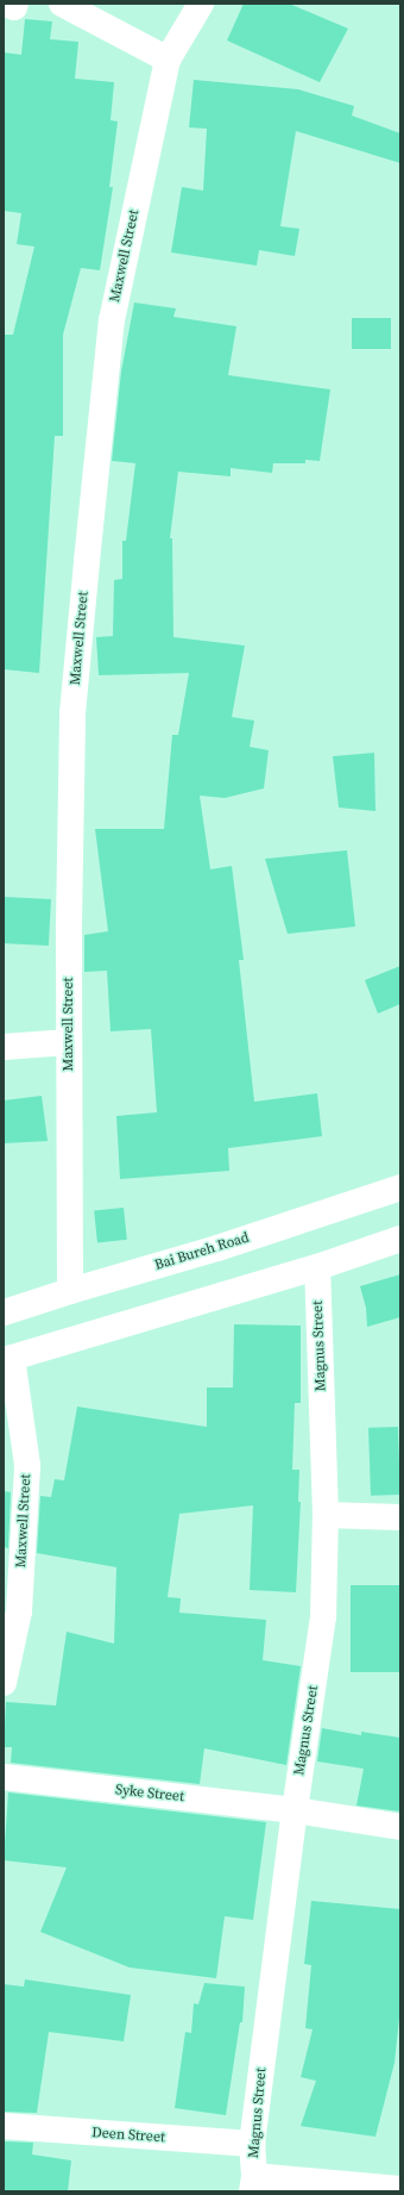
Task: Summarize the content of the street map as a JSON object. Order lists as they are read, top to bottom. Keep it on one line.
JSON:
{"streets":{"main road":["Maxwell Street","Bai Bureh Road","Magnus Street","Syke Street","Deen Street"]},"crossings":[["Maxwell Street","Bai Bureh Road"],["Magnus Street","Syke Street"],["Magnus Street","Deen Street"]]}
